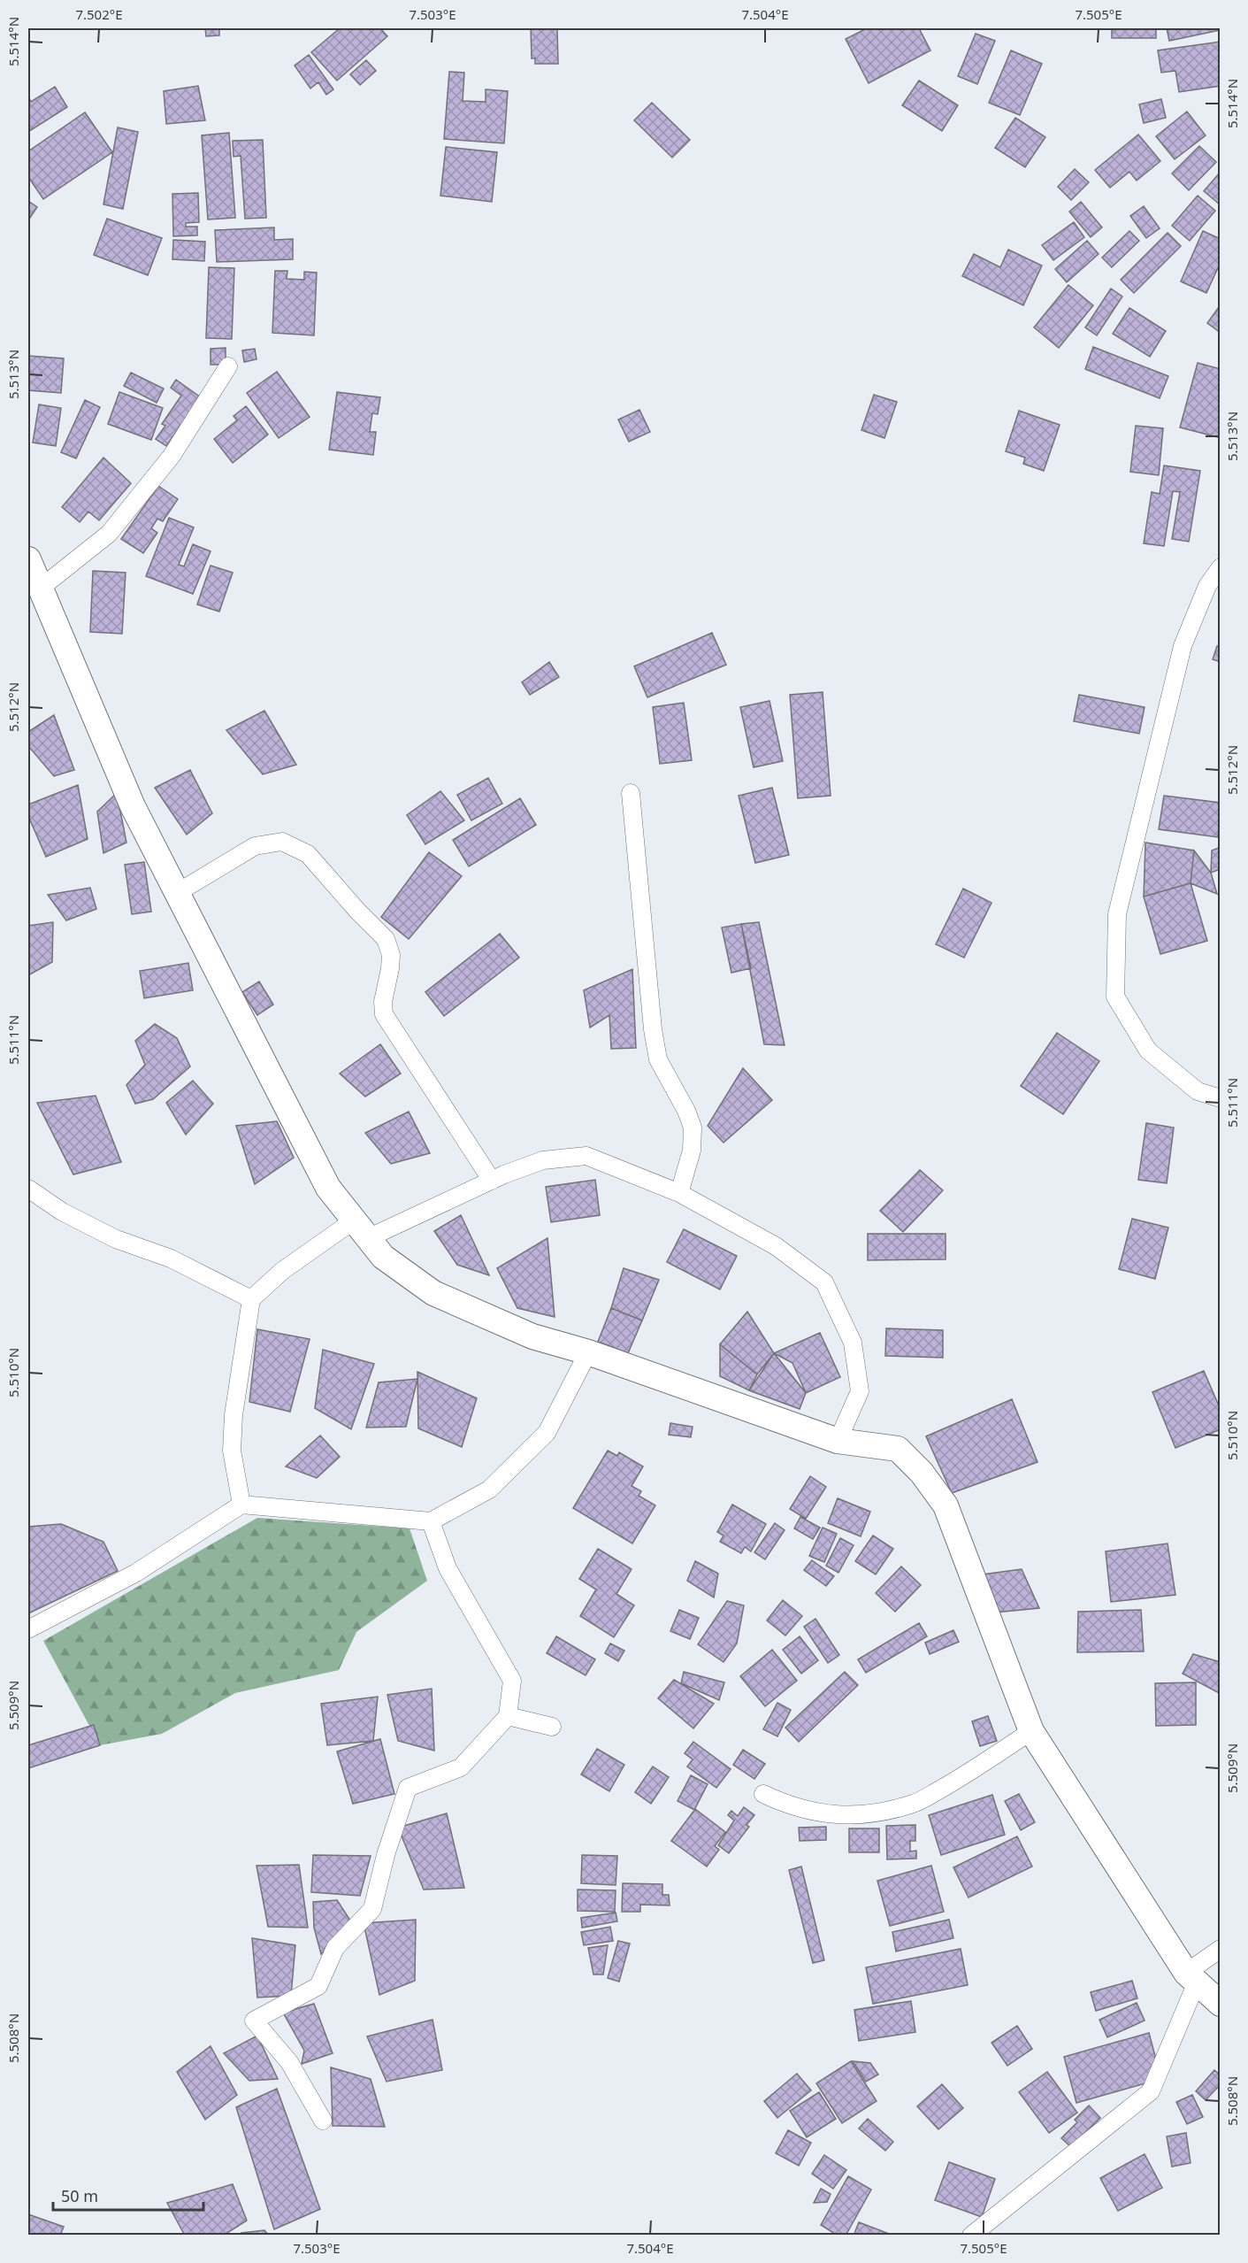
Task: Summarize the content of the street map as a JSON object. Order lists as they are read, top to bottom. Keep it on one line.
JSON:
{"scale_bar":"50 m","coordinates":["7.502°E","7.503°E","7.504°E","7.505°E","5.514°N","5.513°N","5.512°N","5.511°N","5.510°N","5.509°N","5.508°N"]}
